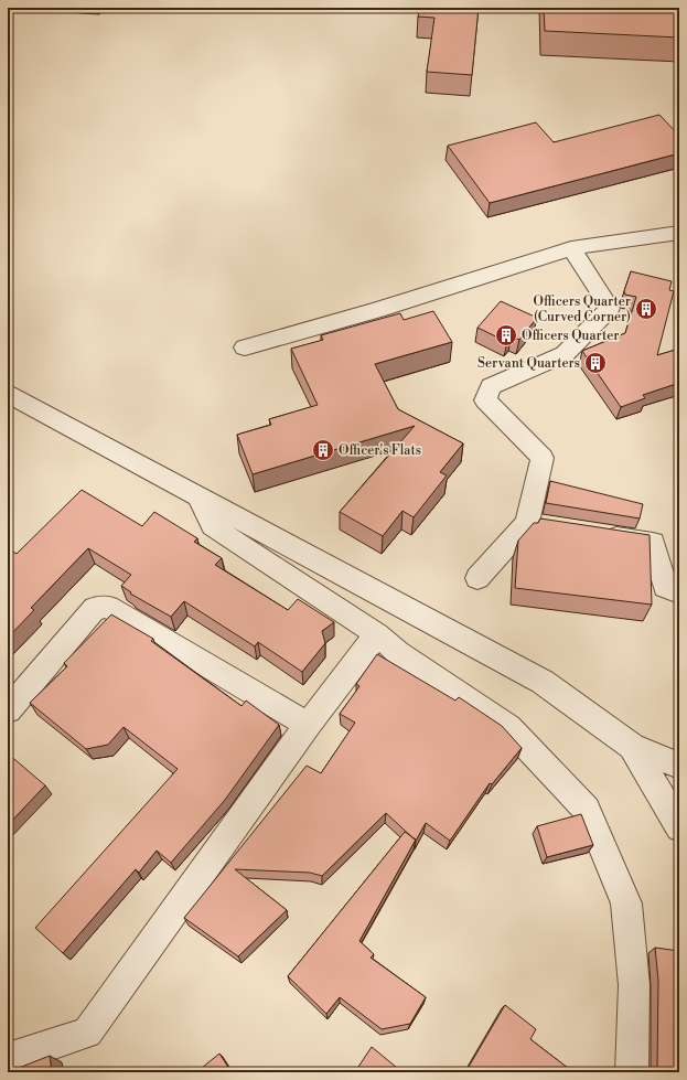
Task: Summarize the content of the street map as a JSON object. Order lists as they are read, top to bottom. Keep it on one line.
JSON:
{"places":{"building":["Officers Quarter (Curved Corner)","Officers Quarter","Servant Quarters","Officer's Flats"]}}
